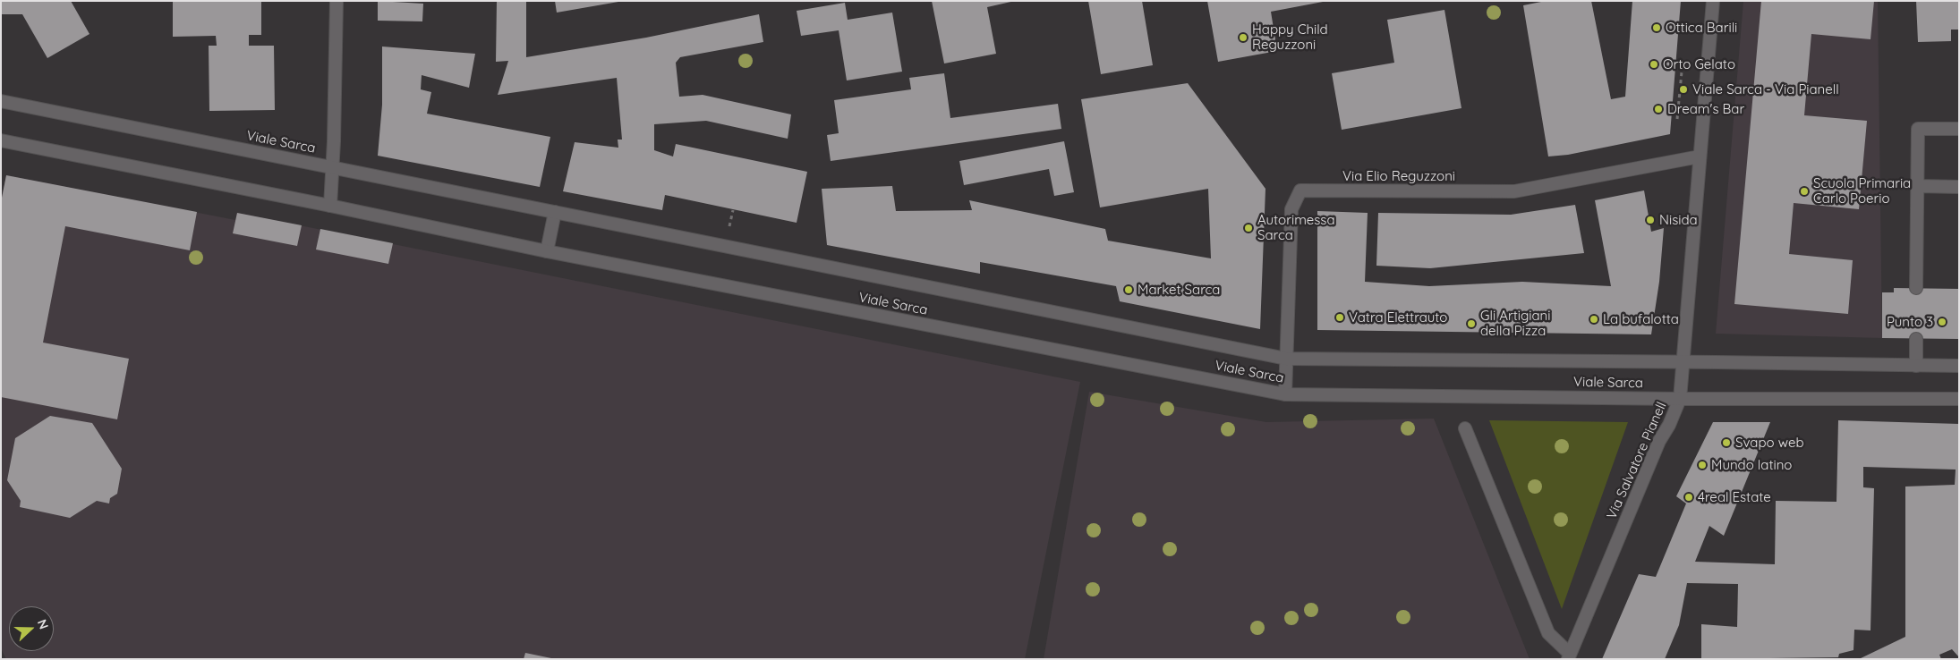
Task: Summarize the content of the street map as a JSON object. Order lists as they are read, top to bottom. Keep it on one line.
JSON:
{"streets":{"street":["Viale Sarca","Via Elio Reguzzoni","Via Salvatore Pianell"]},"crossings":[["Viale Sarca","Via Elio Reguzzoni"],["Viale Sarca","Via Salvatore Pianell"],["Via Elio Reguzzoni","Via Salvatore Pianell"]],"places":["Ottica Barili","Happy Child Reguzzoni","Orto Gelato","Viale Sarca - Via Pianell","Dream's Bar","Scuola Primaria Carlo Poerio","Nisida","Autorimessa Sarca","Market Sarca","Vatra Elettrauto","La bufalotta","Punto 3","Gli Artigiani della Pizza","Svapo web","Mundo latino","4real Estate"],"north":"right"}
